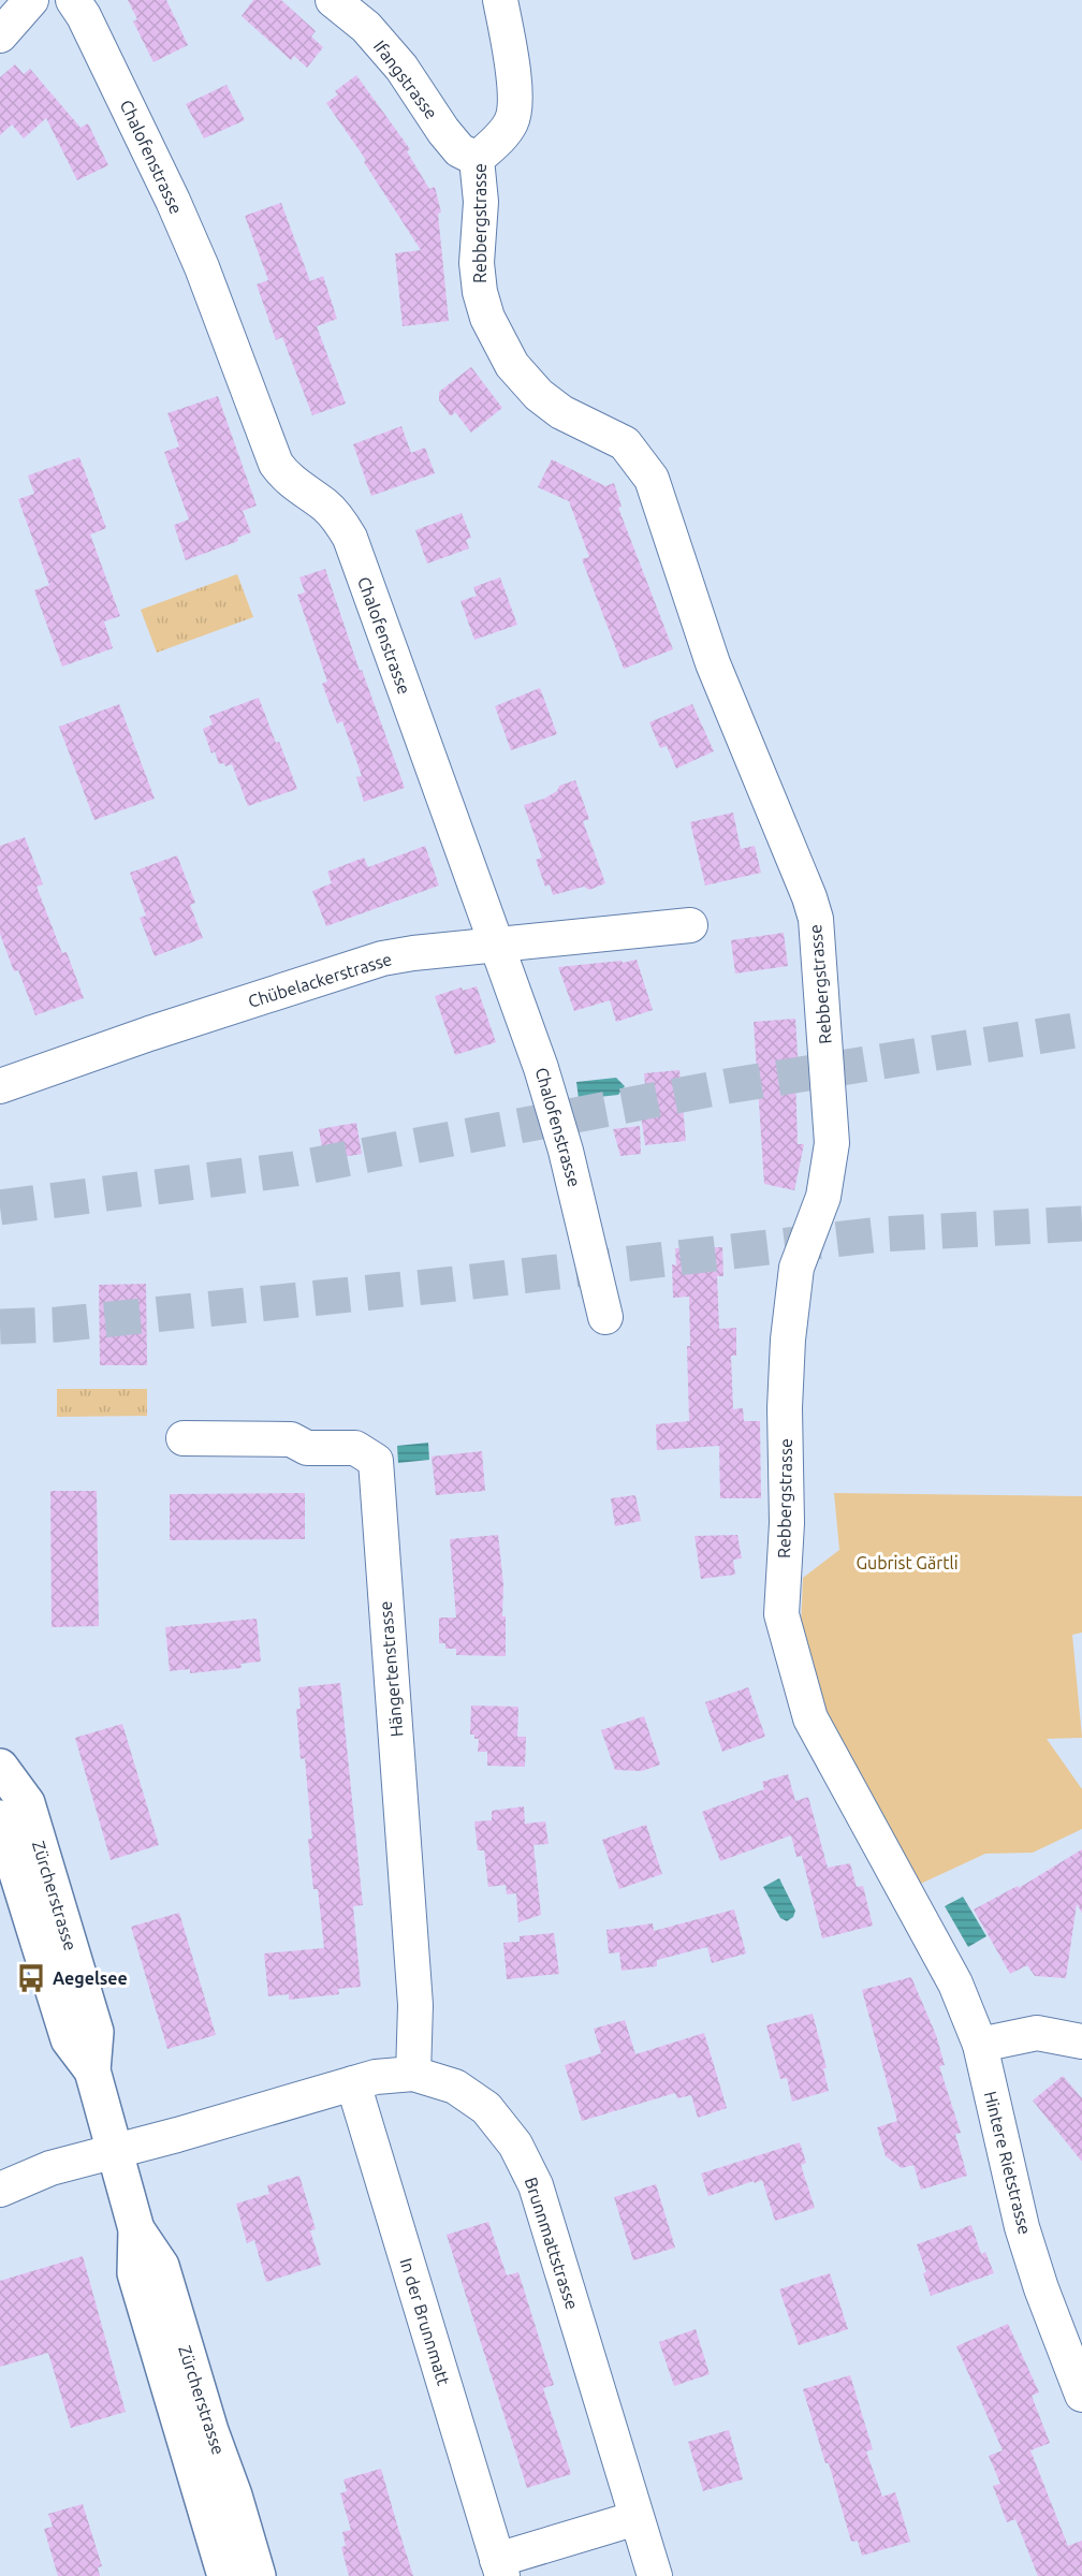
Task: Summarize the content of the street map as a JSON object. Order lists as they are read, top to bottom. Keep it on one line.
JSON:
{"streets":{"main road":["Zürcherstrasse"],"street":["Ifangstrasse","Chalofenstrasse","Rebbergstrasse","Chübelackerstrasse","Hängertenstrasse","Hintere Rietstrasse","Brunnmattstrasse","In der Brunnmatt"]},"crossings":[["Ifangstrasse","Rebbergstrasse"],["Chalofenstrasse","Chübelackerstrasse"],["Rebbergstrasse","Hintere Rietstrasse"],["Hängertenstrasse","Brunnmattstrasse"],["Zürcherstrasse","Brunnmattstrasse"],["Brunnmattstrasse","In der Brunnmatt"]],"parks":["Gubrist Gärtli"],"places":{"bus stop":["Aegelsee"]}}
